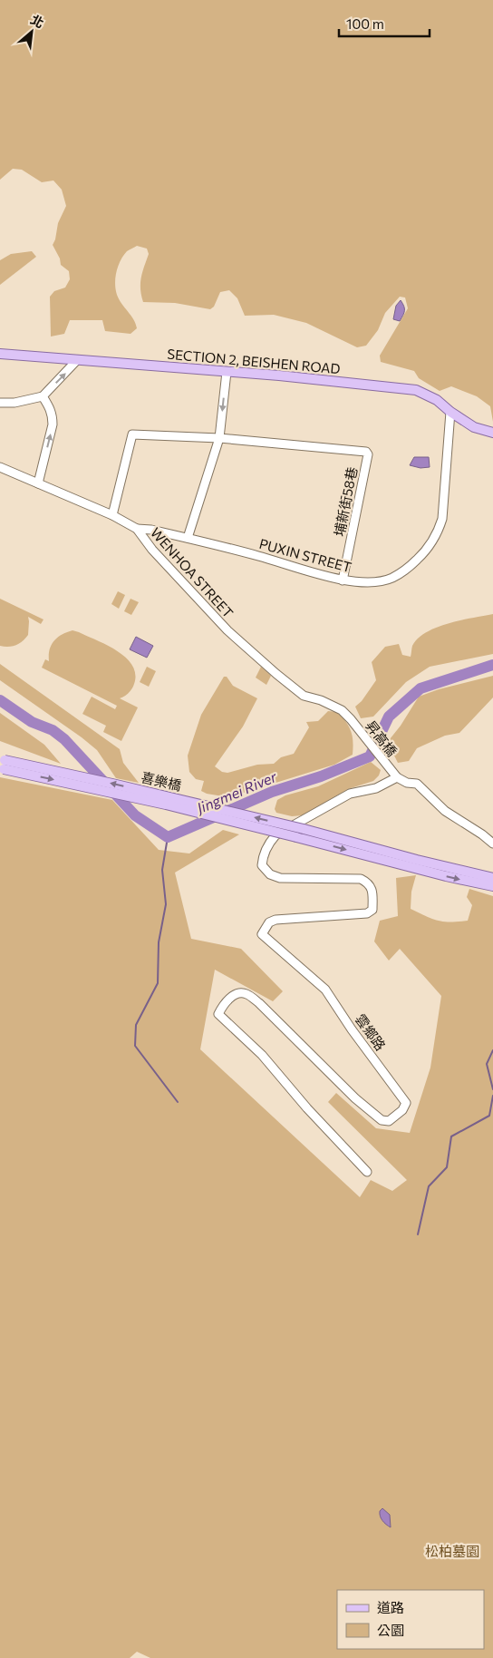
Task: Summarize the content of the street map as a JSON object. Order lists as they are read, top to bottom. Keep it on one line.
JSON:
{"streets":{"main road":["SECTION 2, BEISHEN ROAD","喜樂橋"],"street":["埔新街58巷","PUXIN STREET","WENHOA STREET","昇高橋","雲鄉路"]},"crossings":[["SECTION 2, BEISHEN ROAD","PUXIN STREET"],["埔新街58巷","PUXIN STREET"],["PUXIN STREET","WENHOA STREET"],["WENHOA STREET","昇高橋"],["昇高橋","雲鄉路"]],"water":["Jingmei River"],"parks":["松柏墓園"],"legend":["道路","公園"],"scale_bar":"100 m","north":"top right"}
